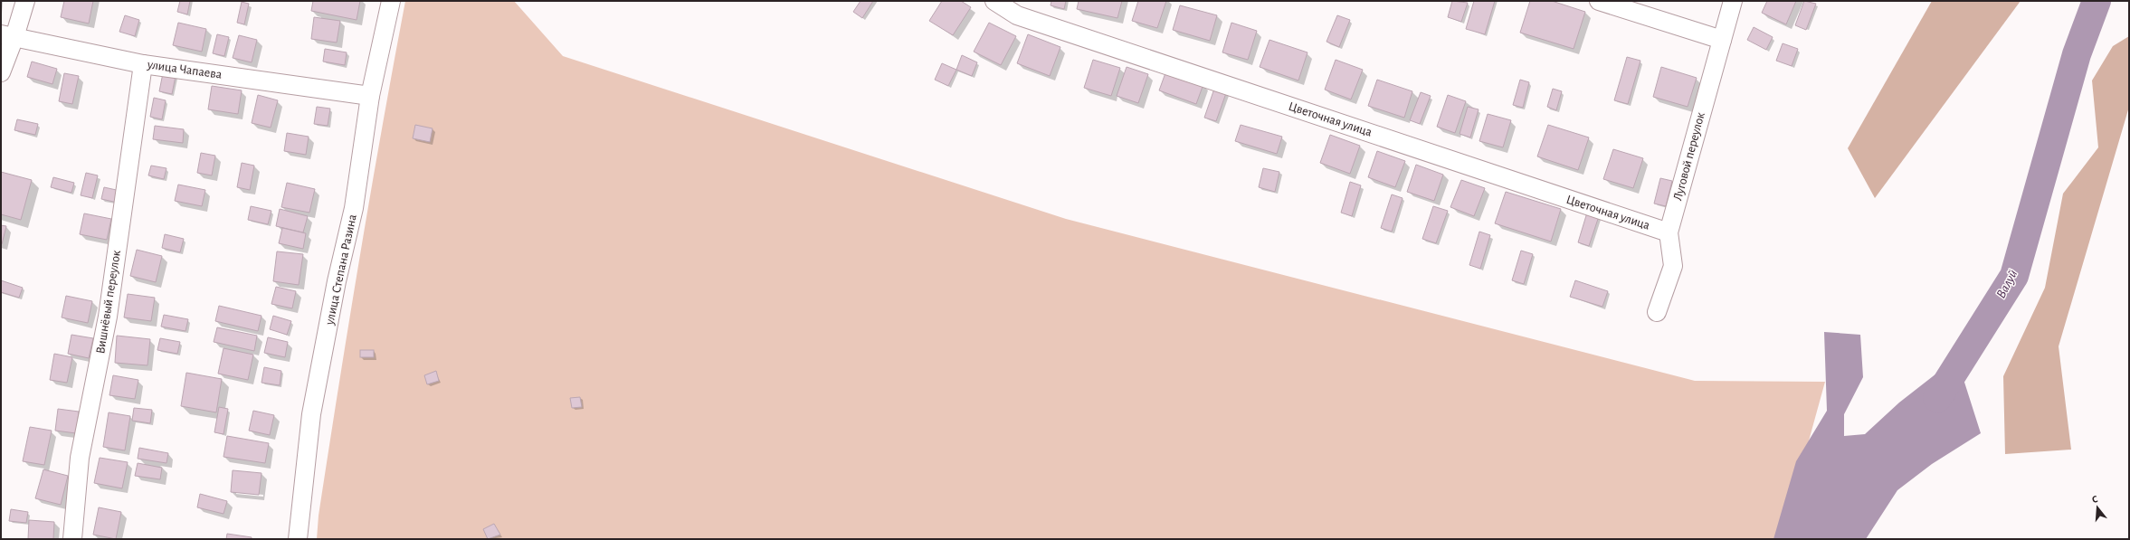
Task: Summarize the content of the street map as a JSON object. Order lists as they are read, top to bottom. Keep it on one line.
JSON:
{"streets":{"street":["улица Чапаева","Цветочная улица","Луговой переулок","улица Степана Разина","Вишнёвый переулок"]},"crossings":[["улица Чапаева","улица Степана Разина"],["улица Чапаева","Вишнёвый переулок"],["Цветочная улица","Луговой переулок"]],"water":["Валуй"],"north":"top"}
